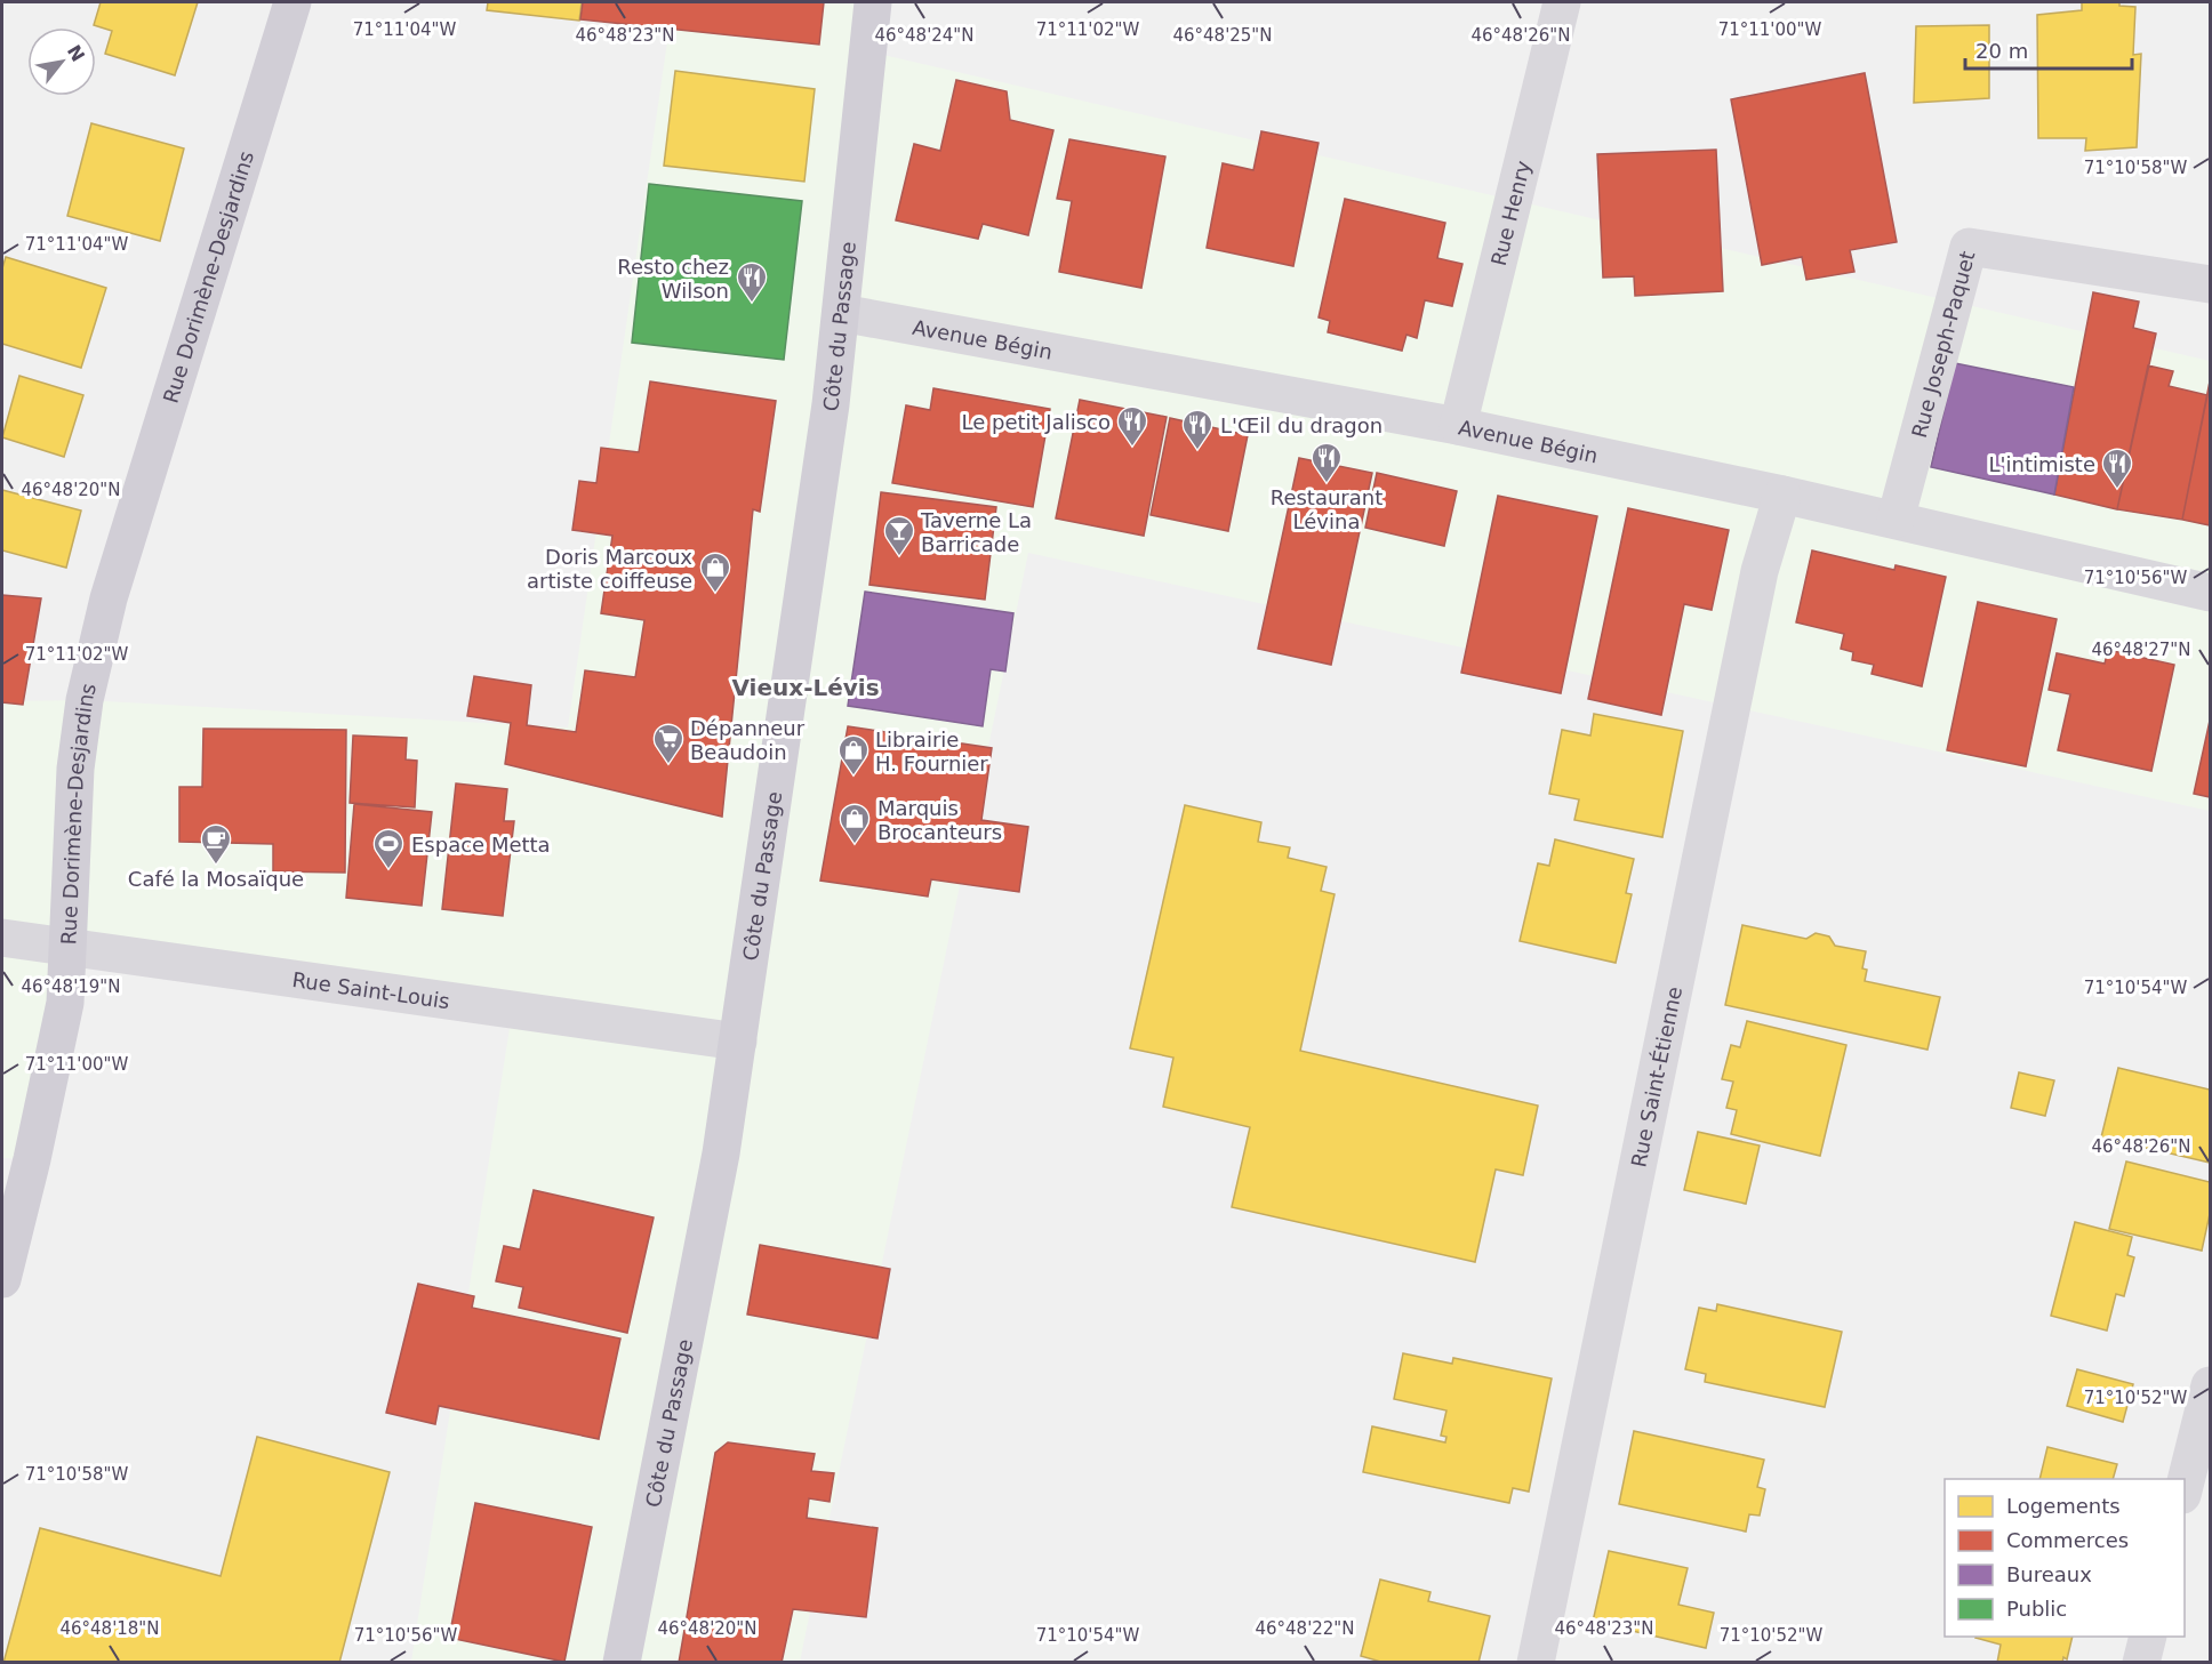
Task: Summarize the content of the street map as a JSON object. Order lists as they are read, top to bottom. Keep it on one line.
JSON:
{"streets":{"main road":["Rue Dorimène-Desjardins","Côte du Passage"],"street":["Rue Henry","Avenue Bégin","Rue Joseph-Paquet","Rue Saint-Louis","Rue Saint-Étienne"]},"crossings":[["Rue Henry","Avenue Bégin"],["Rue Dorimène-Desjardins","Rue Saint-Louis"],["Côte du Passage","Avenue Bégin"],["Côte du Passage","Rue Saint-Louis"],["Avenue Bégin","Rue Joseph-Paquet"],["Avenue Bégin","Rue Saint-Étienne"]],"districts":["Vieux-Lévis"],"places":{"restaurant":["Resto chez Wilson","Le petit Jalisco","L'Œil du dragon","Restaurant Lévina","L'intimiste"],"bar":["Taverne La Barricade"],"shop":["Doris Marcoux artiste coiffeuse","Librairie H. Fournier","Marquis Brocanteurs"],"supermarket":["Dépanneur Beaudoin"],"cafe":["Café la Mosaïque"],"sports":["Espace Metta"]},"legend":["Logements","Commerces","Bureaux","Public"],"scale_bar":"20 m","north":"top right","coordinates":["71°11'04\"W","71°11'02\"W","71°11'00\"W","46°48'25\"N","46°48'23\"N","46°48'24\"N","46°48'26\"N","71°10'58\"W","46°48'20\"N","71°10'56\"W","46°48'27\"N","46°48'19\"N","71°10'54\"W","71°10'52\"W","46°48'18\"N","46°48'22\"N"]}
